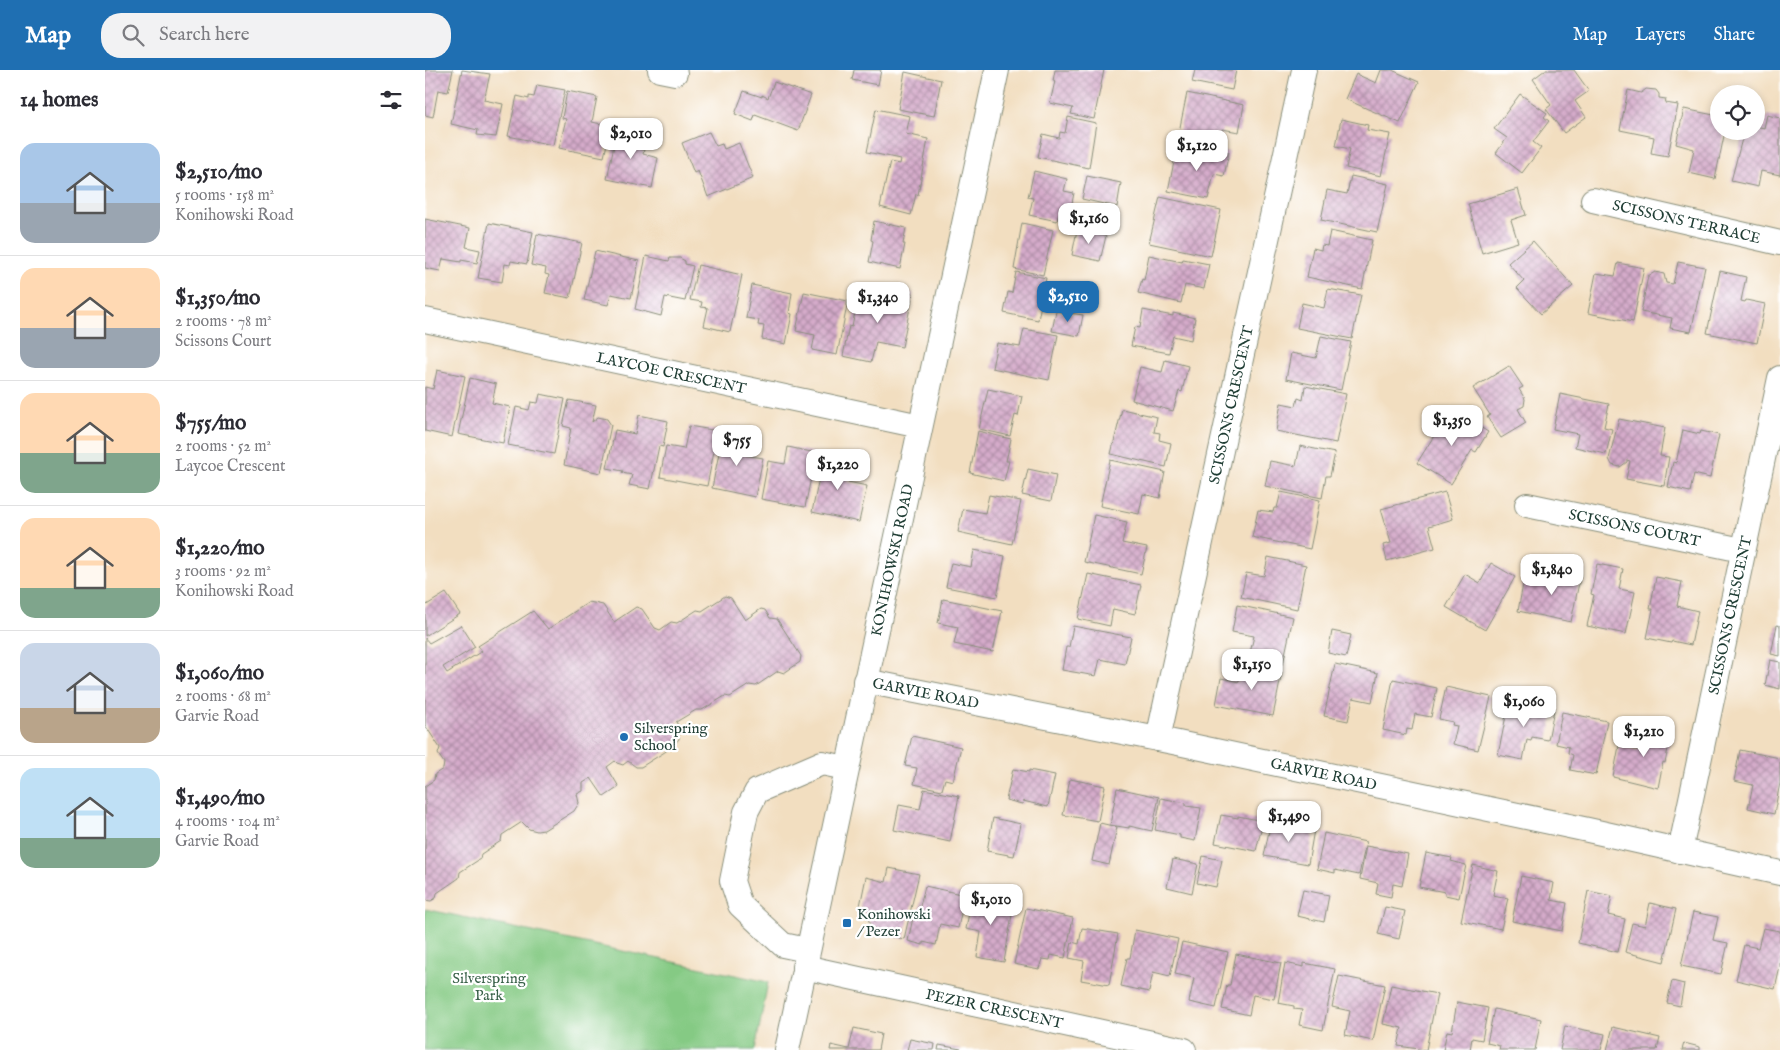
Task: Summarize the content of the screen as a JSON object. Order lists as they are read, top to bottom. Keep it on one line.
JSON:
{"streets":{"street":["SCISSONS TERRACE","LAYCOE CRESCENT","SCISSONS CRESCENT","SCISSONS COURT","KONIHOWSKI ROAD","GARVIE ROAD","PEZER CRESCENT"]},"crossings":[["LAYCOE CRESCENT","KONIHOWSKI ROAD"],["SCISSONS CRESCENT","SCISSONS COURT"],["SCISSONS CRESCENT","GARVIE ROAD"],["KONIHOWSKI ROAD","GARVIE ROAD"],["KONIHOWSKI ROAD","PEZER CRESCENT"]],"parks":["Silverspring Park"],"places":{"other":["Silverspring School"],"transit":["Konihowski / Pezer"]},"page":{"header":"Map","search":"Search here","nav":["Map","Layers","Share"],"heading":"14 homes","price":["$2,010","$1,120","$1,160","$2,510","$1,340","$1,350","$755","$1,220","$1,840","$1,150","$1,060","$1,210","$1,490","$1,010"],"list":[{"name":"$2,510/mo","note":"5 rooms · 158 m² · Konihowski Road"},{"name":"$1,350/mo","note":"2 rooms · 78 m² · Scissons Court"},{"name":"$755/mo","note":"2 rooms · 52 m² · Laycoe Crescent"},{"name":"$1,220/mo","note":"3 rooms · 92 m² · Konihowski Road"},{"name":"$1,060/mo","note":"2 rooms · 68 m² · Garvie Road"},{"name":"$1,490/mo","note":"4 rooms · 104 m² · Garvie Road"}]}}
